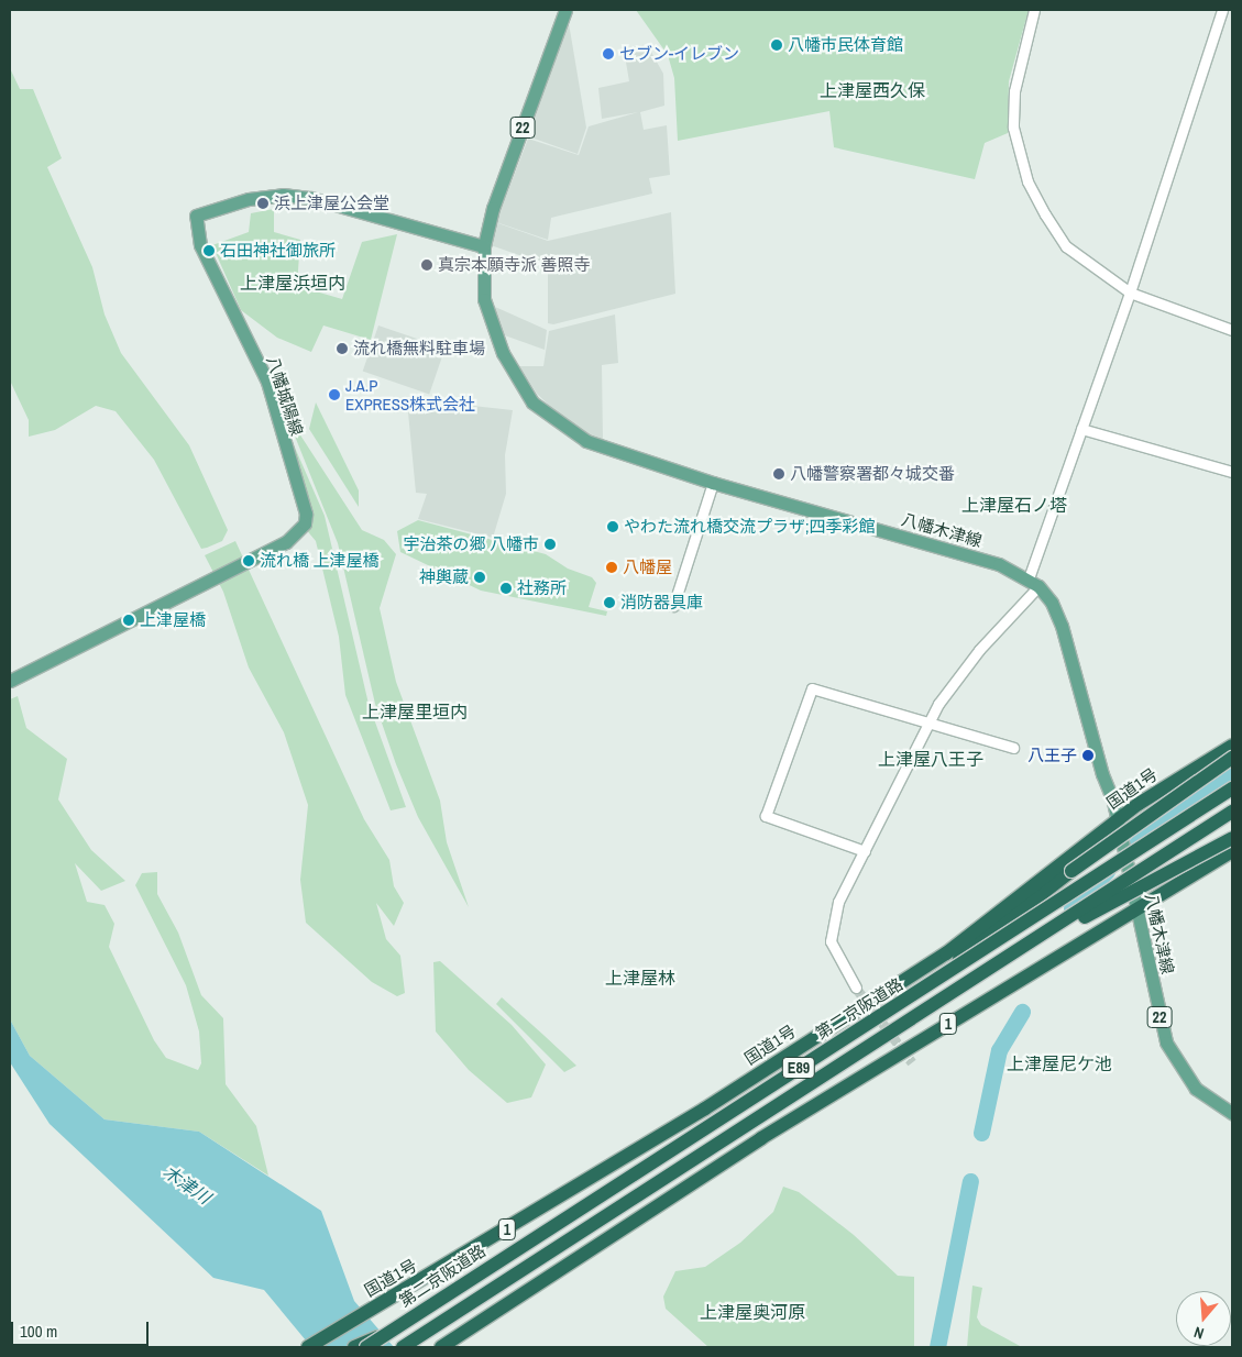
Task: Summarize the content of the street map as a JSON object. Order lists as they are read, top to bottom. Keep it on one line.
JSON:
{"streets":{"highway":["国道1号","第二京阪道路","1","E89"],"main road":["22","八幡城陽線","八幡木津線"]},"crossings":[["八幡城陽線","八幡木津線"],["八幡木津線","国道1号"],["八幡木津線","1"]],"districts":["上津屋西久保","上津屋浜垣内","上津屋石ノ塔","上津屋里垣内","上津屋八王子","上津屋林","上津屋尼ケ池","上津屋奥河原"],"water":["木津川"],"places":["八幡市民体育館","セブン-イレブン","浜上津屋公会堂","石田神社御旅所","真宗本願寺派 善照寺","流れ橋無料駐車場","J.A.P EXPRESS株式会社","八幡警察署都々城交番","やわた流れ橋交流プラザ;四季彩館","宇治茶の郷 八幡市","流れ橋 上津屋橋","八幡屋","神輿蔵","社務所","消防器具庫","上津屋橋","八王子"],"scale_bar":"100 m","north":"bottom"}
